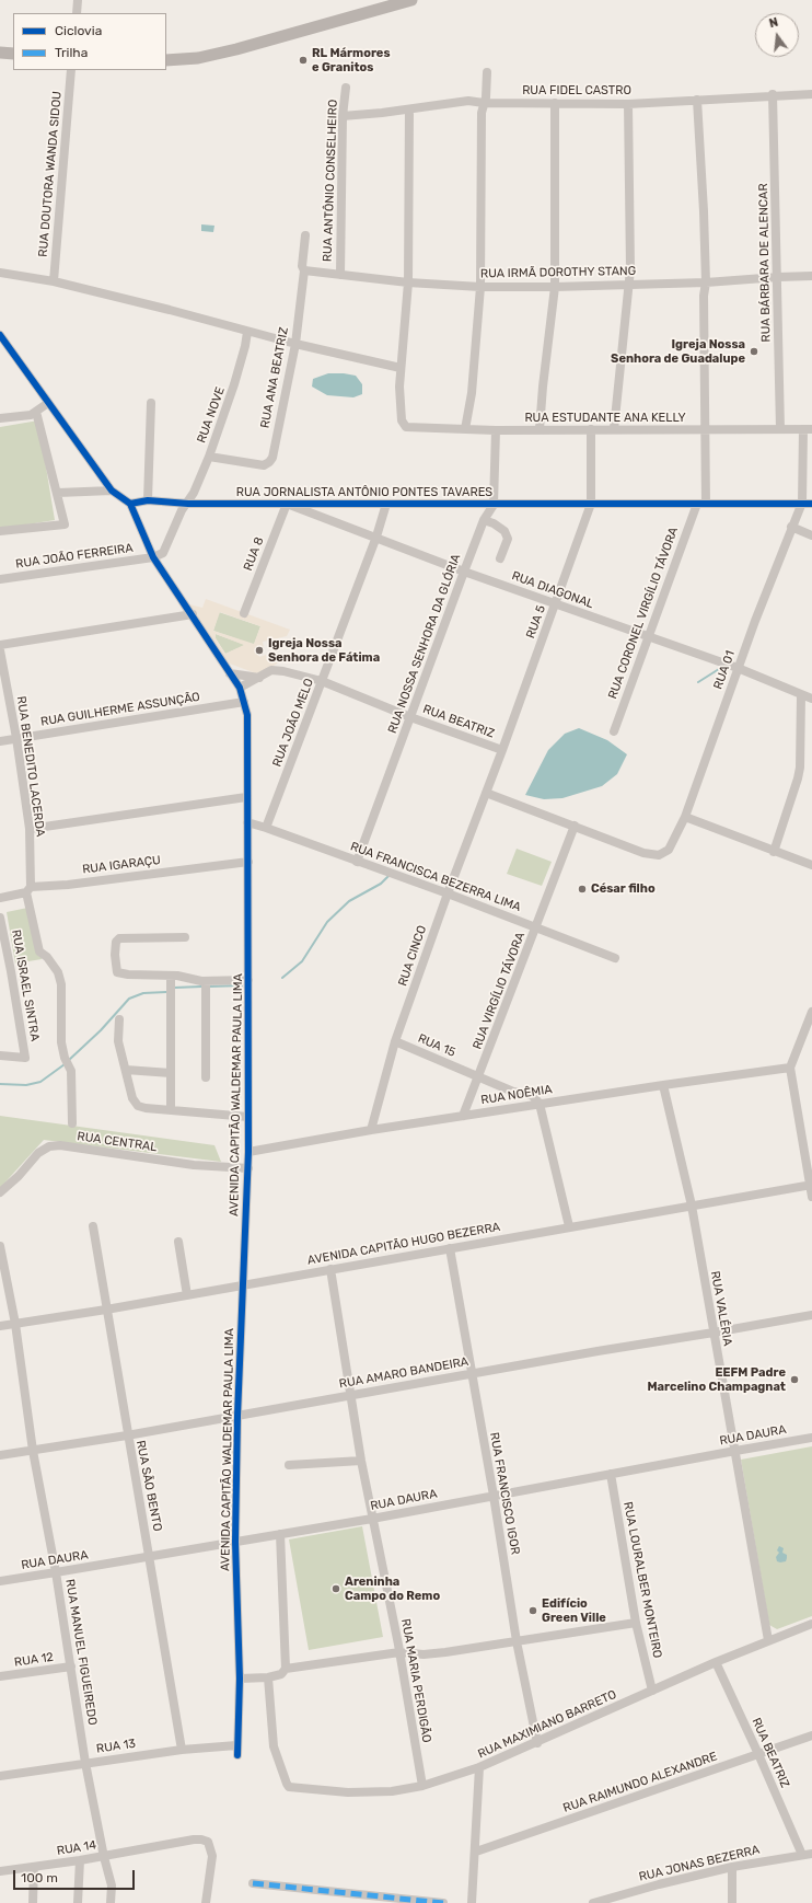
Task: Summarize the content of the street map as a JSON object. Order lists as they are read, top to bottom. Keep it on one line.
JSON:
{"streets":{"street":["RUA FIDEL CASTRO","RUA DOUTORA WANDA SIDOU","RUA ANTÔNIO CONSELHEIRO","RUA BÁRBARA DE ALENCAR","RUA IRMÃ DOROTHY STANG","RUA ANA BEATRIZ","RUA NOVE","RUA ESTUDANTE ANA KELLY","RUA JORNALISTA ANTÔNIO PONTES TAVARES","RUA 8","RUA JOÃO FERREIRA","RUA DIAGONAL","RUA CORONEL VIRGÍLIO TÁVORA","RUA 5","RUA NOSSA SENHORA DA GLÓRIA","RUA 01","RUA GUILHERME ASSUNÇÃO","RUA BEATRIZ","RUA JOÃO MELO","RUA BENEDITO LACERDA","RUA IGARAÇU","RUA FRANCISCA BEZERRA LIMA","RUA CINCO","RUA ISRAEL SINTRA","RUA VIRGÍLIO TÁVORA","RUA 15","AVENIDA CAPITÃO WALDEMAR PAULA LIMA","RUA NOÊMIA","RUA CENTRAL","AVENIDA CAPITÃO HUGO BEZERRA","RUA VALÉRIA","RUA AMARO BANDEIRA","RUA DAURA","RUA SÃO BENTO","RUA FRANCISCO IGOR","RUA LOURALBER MONTEIRO","RUA MANUEL FIGUEIREDO","RUA 12","RUA MARIA PERDIGÃO","RUA MAXIMIANO BARRETO","RUA 13","RUA RAIMUNDO ALEXANDRE","RUA 14","RUA JONAS BEZERRA"]},"crossings":[["RUA FIDEL CASTRO","RUA ANTÔNIO CONSELHEIRO"],["RUA FIDEL CASTRO","RUA BÁRBARA DE ALENCAR"],["RUA ANTÔNIO CONSELHEIRO","RUA IRMÃ DOROTHY STANG"],["RUA BÁRBARA DE ALENCAR","RUA IRMÃ DOROTHY STANG"],["RUA BÁRBARA DE ALENCAR","RUA ESTUDANTE ANA KELLY"],["RUA IRMÃ DOROTHY STANG","RUA ANA BEATRIZ"],["RUA ANA BEATRIZ","RUA NOVE"],["RUA NOVE","RUA JORNALISTA ANTÔNIO PONTES TAVARES"],["RUA NOVE","RUA JOÃO FERREIRA"],["RUA NOVE","AVENIDA CAPITÃO WALDEMAR PAULA LIMA"],["RUA ESTUDANTE ANA KELLY","RUA 5"],["RUA JORNALISTA ANTÔNIO PONTES TAVARES","RUA 8"],["RUA JORNALISTA ANTÔNIO PONTES TAVARES","RUA DIAGONAL"],["RUA JORNALISTA ANTÔNIO PONTES TAVARES","RUA CORONEL VIRGÍLIO TÁVORA"],["RUA JORNALISTA ANTÔNIO PONTES TAVARES","RUA 5"],["RUA JORNALISTA ANTÔNIO PONTES TAVARES","RUA NOSSA SENHORA DA GLÓRIA"],["RUA JORNALISTA ANTÔNIO PONTES TAVARES","RUA 01"],["RUA JORNALISTA ANTÔNIO PONTES TAVARES","RUA JOÃO MELO"],["RUA JORNALISTA ANTÔNIO PONTES TAVARES","AVENIDA CAPITÃO WALDEMAR PAULA LIMA"],["RUA 8","RUA DIAGONAL"],["RUA JOÃO FERREIRA","AVENIDA CAPITÃO WALDEMAR PAULA LIMA"],["RUA DIAGONAL","RUA CORONEL VIRGÍLIO TÁVORA"],["RUA DIAGONAL","RUA 5"],["RUA DIAGONAL","RUA NOSSA SENHORA DA GLÓRIA"],["RUA DIAGONAL","RUA 01"],["RUA DIAGONAL","RUA JOÃO MELO"],["RUA 5","RUA BEATRIZ"],["RUA 5","RUA CINCO"],["RUA NOSSA SENHORA DA GLÓRIA","RUA BEATRIZ"],["RUA NOSSA SENHORA DA GLÓRIA","RUA FRANCISCA BEZERRA LIMA"],["RUA 01","RUA VIRGÍLIO TÁVORA"],["RUA GUILHERME ASSUNÇÃO","RUA BENEDITO LACERDA"],["RUA GUILHERME ASSUNÇÃO","AVENIDA CAPITÃO WALDEMAR PAULA LIMA"],["RUA BEATRIZ","RUA JOÃO MELO"],["RUA BEATRIZ","AVENIDA CAPITÃO WALDEMAR PAULA LIMA"],["RUA BEATRIZ","RUA MAXIMIANO BARRETO"],["RUA BEATRIZ","RUA RAIMUNDO ALEXANDRE"],["RUA BEATRIZ","RUA JONAS BEZERRA"],["RUA JOÃO MELO","RUA FRANCISCA BEZERRA LIMA"],["RUA BENEDITO LACERDA","RUA IGARAÇU"],["RUA IGARAÇU","AVENIDA CAPITÃO WALDEMAR PAULA LIMA"],["RUA FRANCISCA BEZERRA LIMA","RUA CINCO"],["RUA FRANCISCA BEZERRA LIMA","RUA VIRGÍLIO TÁVORA"],["RUA FRANCISCA BEZERRA LIMA","AVENIDA CAPITÃO WALDEMAR PAULA LIMA"],["RUA CINCO","RUA 15"],["RUA CINCO","RUA NOÊMIA"],["RUA VIRGÍLIO TÁVORA","RUA 15"],["RUA VIRGÍLIO TÁVORA","RUA NOÊMIA"],["RUA 15","RUA NOÊMIA"],["AVENIDA CAPITÃO WALDEMAR PAULA LIMA","RUA NOÊMIA"],["AVENIDA CAPITÃO WALDEMAR PAULA LIMA","RUA CENTRAL"],["AVENIDA CAPITÃO WALDEMAR PAULA LIMA","AVENIDA CAPITÃO HUGO BEZERRA"],["AVENIDA CAPITÃO WALDEMAR PAULA LIMA","RUA AMARO BANDEIRA"],["AVENIDA CAPITÃO WALDEMAR PAULA LIMA","RUA DAURA"],["AVENIDA CAPITÃO WALDEMAR PAULA LIMA","RUA 13"],["RUA NOÊMIA","RUA VALÉRIA"],["AVENIDA CAPITÃO HUGO BEZERRA","RUA VALÉRIA"],["AVENIDA CAPITÃO HUGO BEZERRA","RUA SÃO BENTO"],["AVENIDA CAPITÃO HUGO BEZERRA","RUA FRANCISCO IGOR"],["AVENIDA CAPITÃO HUGO BEZERRA","RUA MANUEL FIGUEIREDO"],["AVENIDA CAPITÃO HUGO BEZERRA","RUA MARIA PERDIGÃO"],["RUA VALÉRIA","RUA AMARO BANDEIRA"],["RUA VALÉRIA","RUA DAURA"],["RUA VALÉRIA","RUA MAXIMIANO BARRETO"],["RUA AMARO BANDEIRA","RUA SÃO BENTO"],["RUA AMARO BANDEIRA","RUA FRANCISCO IGOR"],["RUA AMARO BANDEIRA","RUA MANUEL FIGUEIREDO"],["RUA AMARO BANDEIRA","RUA MARIA PERDIGÃO"],["RUA DAURA","RUA SÃO BENTO"],["RUA DAURA","RUA FRANCISCO IGOR"],["RUA DAURA","RUA LOURALBER MONTEIRO"],["RUA DAURA","RUA MANUEL FIGUEIREDO"],["RUA DAURA","RUA MARIA PERDIGÃO"],["RUA SÃO BENTO","RUA 13"],["RUA FRANCISCO IGOR","RUA MAXIMIANO BARRETO"],["RUA LOURALBER MONTEIRO","RUA MAXIMIANO BARRETO"],["RUA MANUEL FIGUEIREDO","RUA 12"],["RUA MANUEL FIGUEIREDO","RUA 13"],["RUA MANUEL FIGUEIREDO","RUA 14"],["RUA MARIA PERDIGÃO","RUA MAXIMIANO BARRETO"]],"places":["RL Mármores e Granitos","Igreja Nossa Senhora de Guadalupe","Igreja Nossa Senhora de Fátima","César filho","EEFM Padre Marcelino Champagnat","Areninha Campo do Remo","Edifício Green Ville"],"legend":["Ciclovia","Trilha"],"scale_bar":"100 m","north":"top"}
